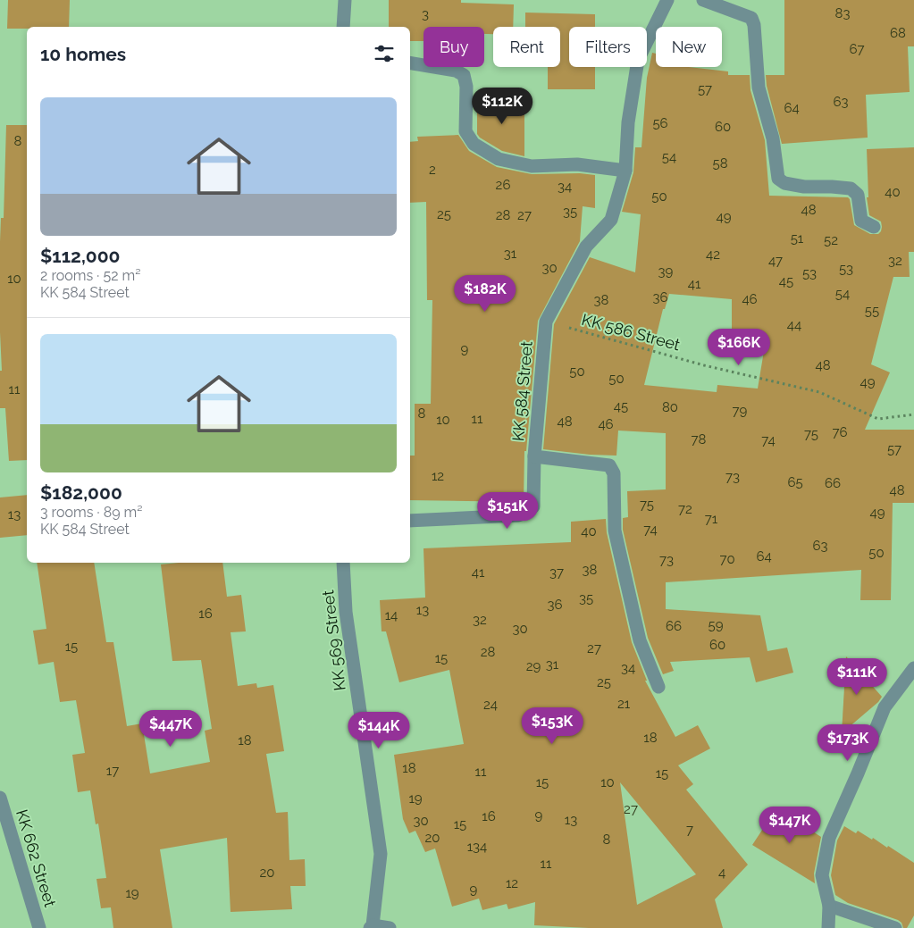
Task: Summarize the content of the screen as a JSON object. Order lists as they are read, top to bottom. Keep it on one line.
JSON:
{"streets":{"street":["KK 584 Street","KK 569 Street","KK 662 Street"],"path":["KK 586 Street"]},"crossings":[["KK 586 Street","KK 584 Street"]],"house_numbers":["83","3","68","67","57","63","64","56","60","8","54","58","2","26","34","40","50","48","35","25","28","27","49","51","52","31","42","47","32","30","53","39","53","10","45","41","54","36","46","38","55","44","9","48","50","50","49","11","45","80","79","8","11","10","48","46","76","75","78","74","57","12","73","65","66","48","75","72","49","13","71","74","40","63","50","64","70","73","38","41","37","35","36","13","16","14","32","59","66","30","60","15","27","28","15","31","29","34","25","21","24","18","18","18","17","11","15","15","10","19","27","9","16","13","30","15","7","20","8","134","11","20","4","12","9","19"],"page":{"chip":["Buy","Rent","Filters","New"],"heading":"10 homes","list":[{"name":"$112,000","note":"2 rooms · 52 m² · KK 584 Street"},{"name":"$182,000","note":"3 rooms · 89 m² · KK 584 Street"}],"price":["$112K","$182K","$166K","$151K","$111K","$153K","$447K","$144K","$173K","$147K"]}}
